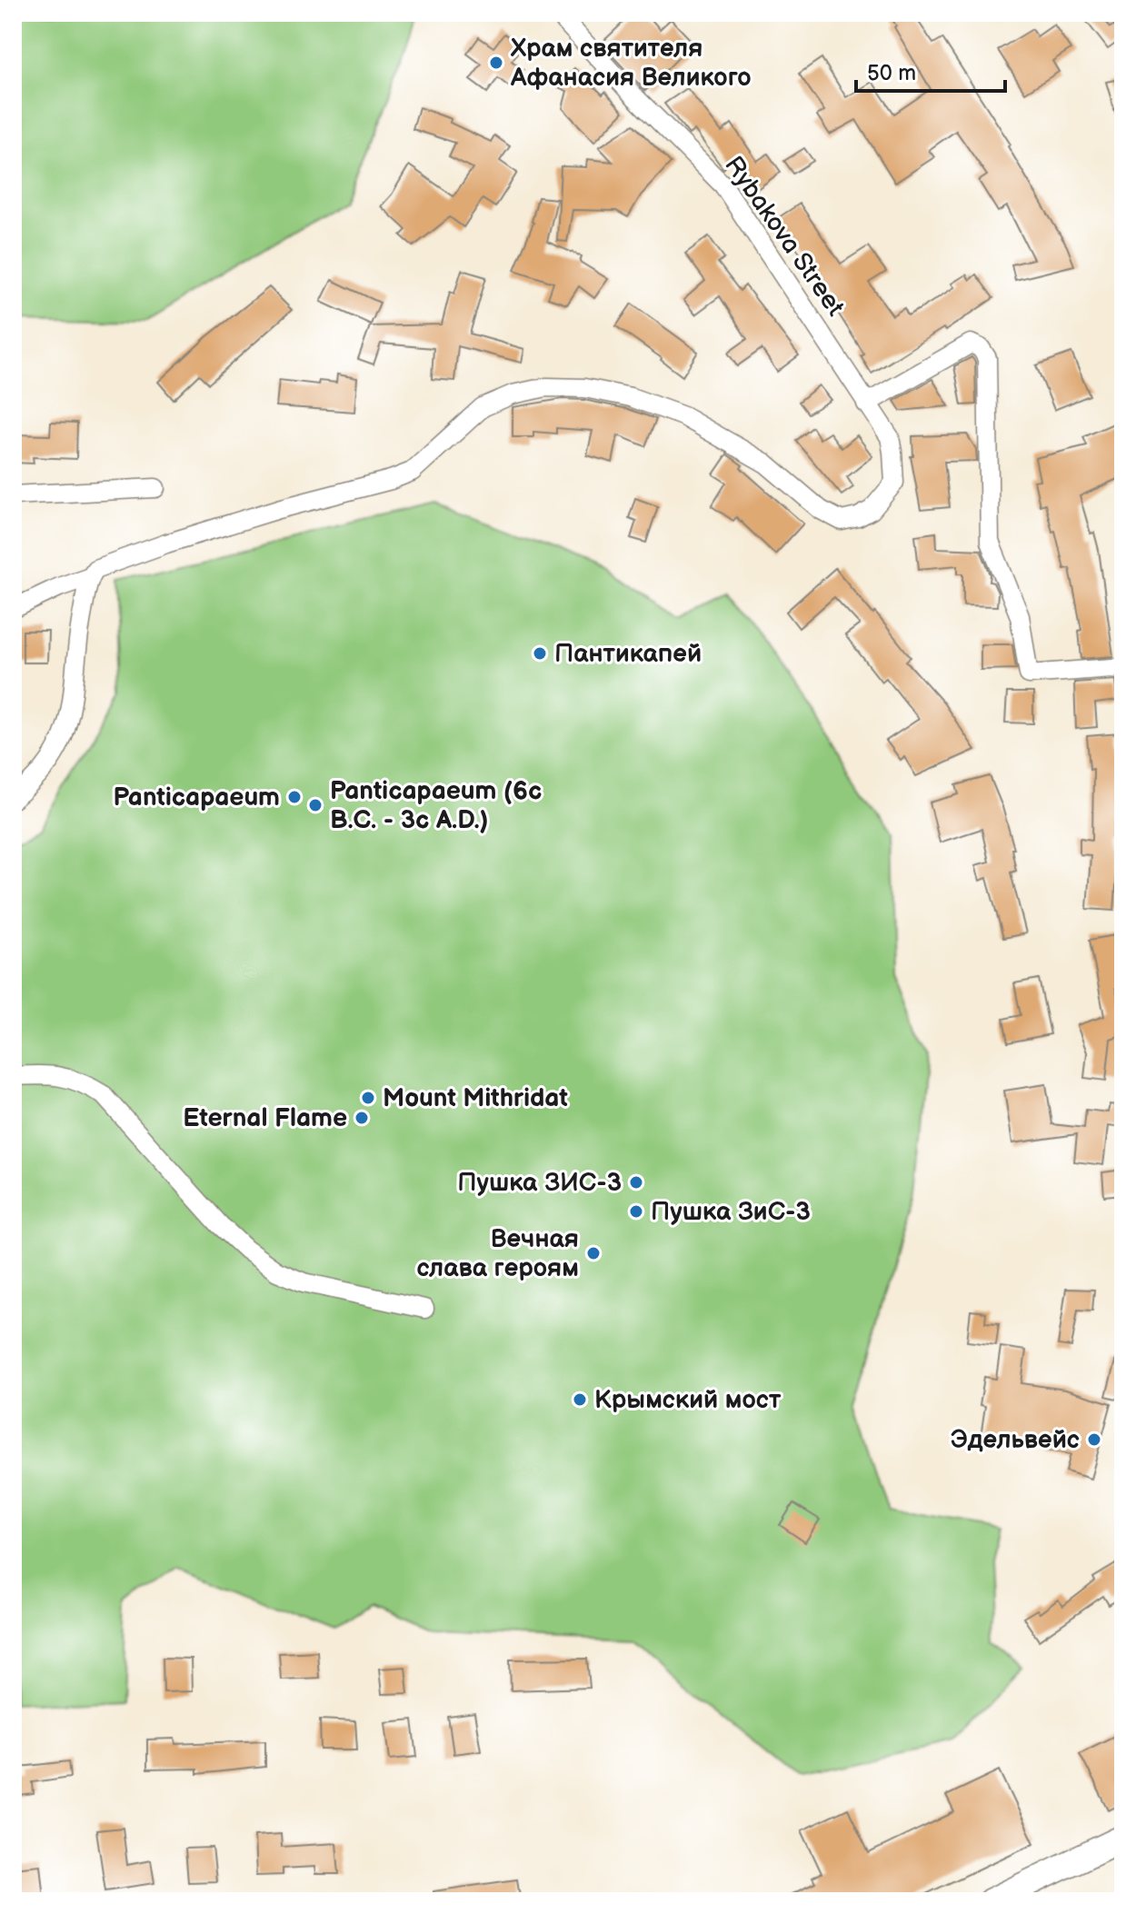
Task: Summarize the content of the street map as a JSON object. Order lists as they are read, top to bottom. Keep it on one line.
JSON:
{"streets":{"street":["Rybakova Street"]},"places":["Храм святителя Афанасия Великого","Пантикапей","Panticapaeum","Panticapaeum (6c B.C. - 3c A.D.)","Mount Mithridat","Eternal Flame","Пушка ЗИС-3","Пушка ЗиС-3","Вечная слава героям","Крымский мост","Эдельвейс"],"scale_bar":"50 m"}
